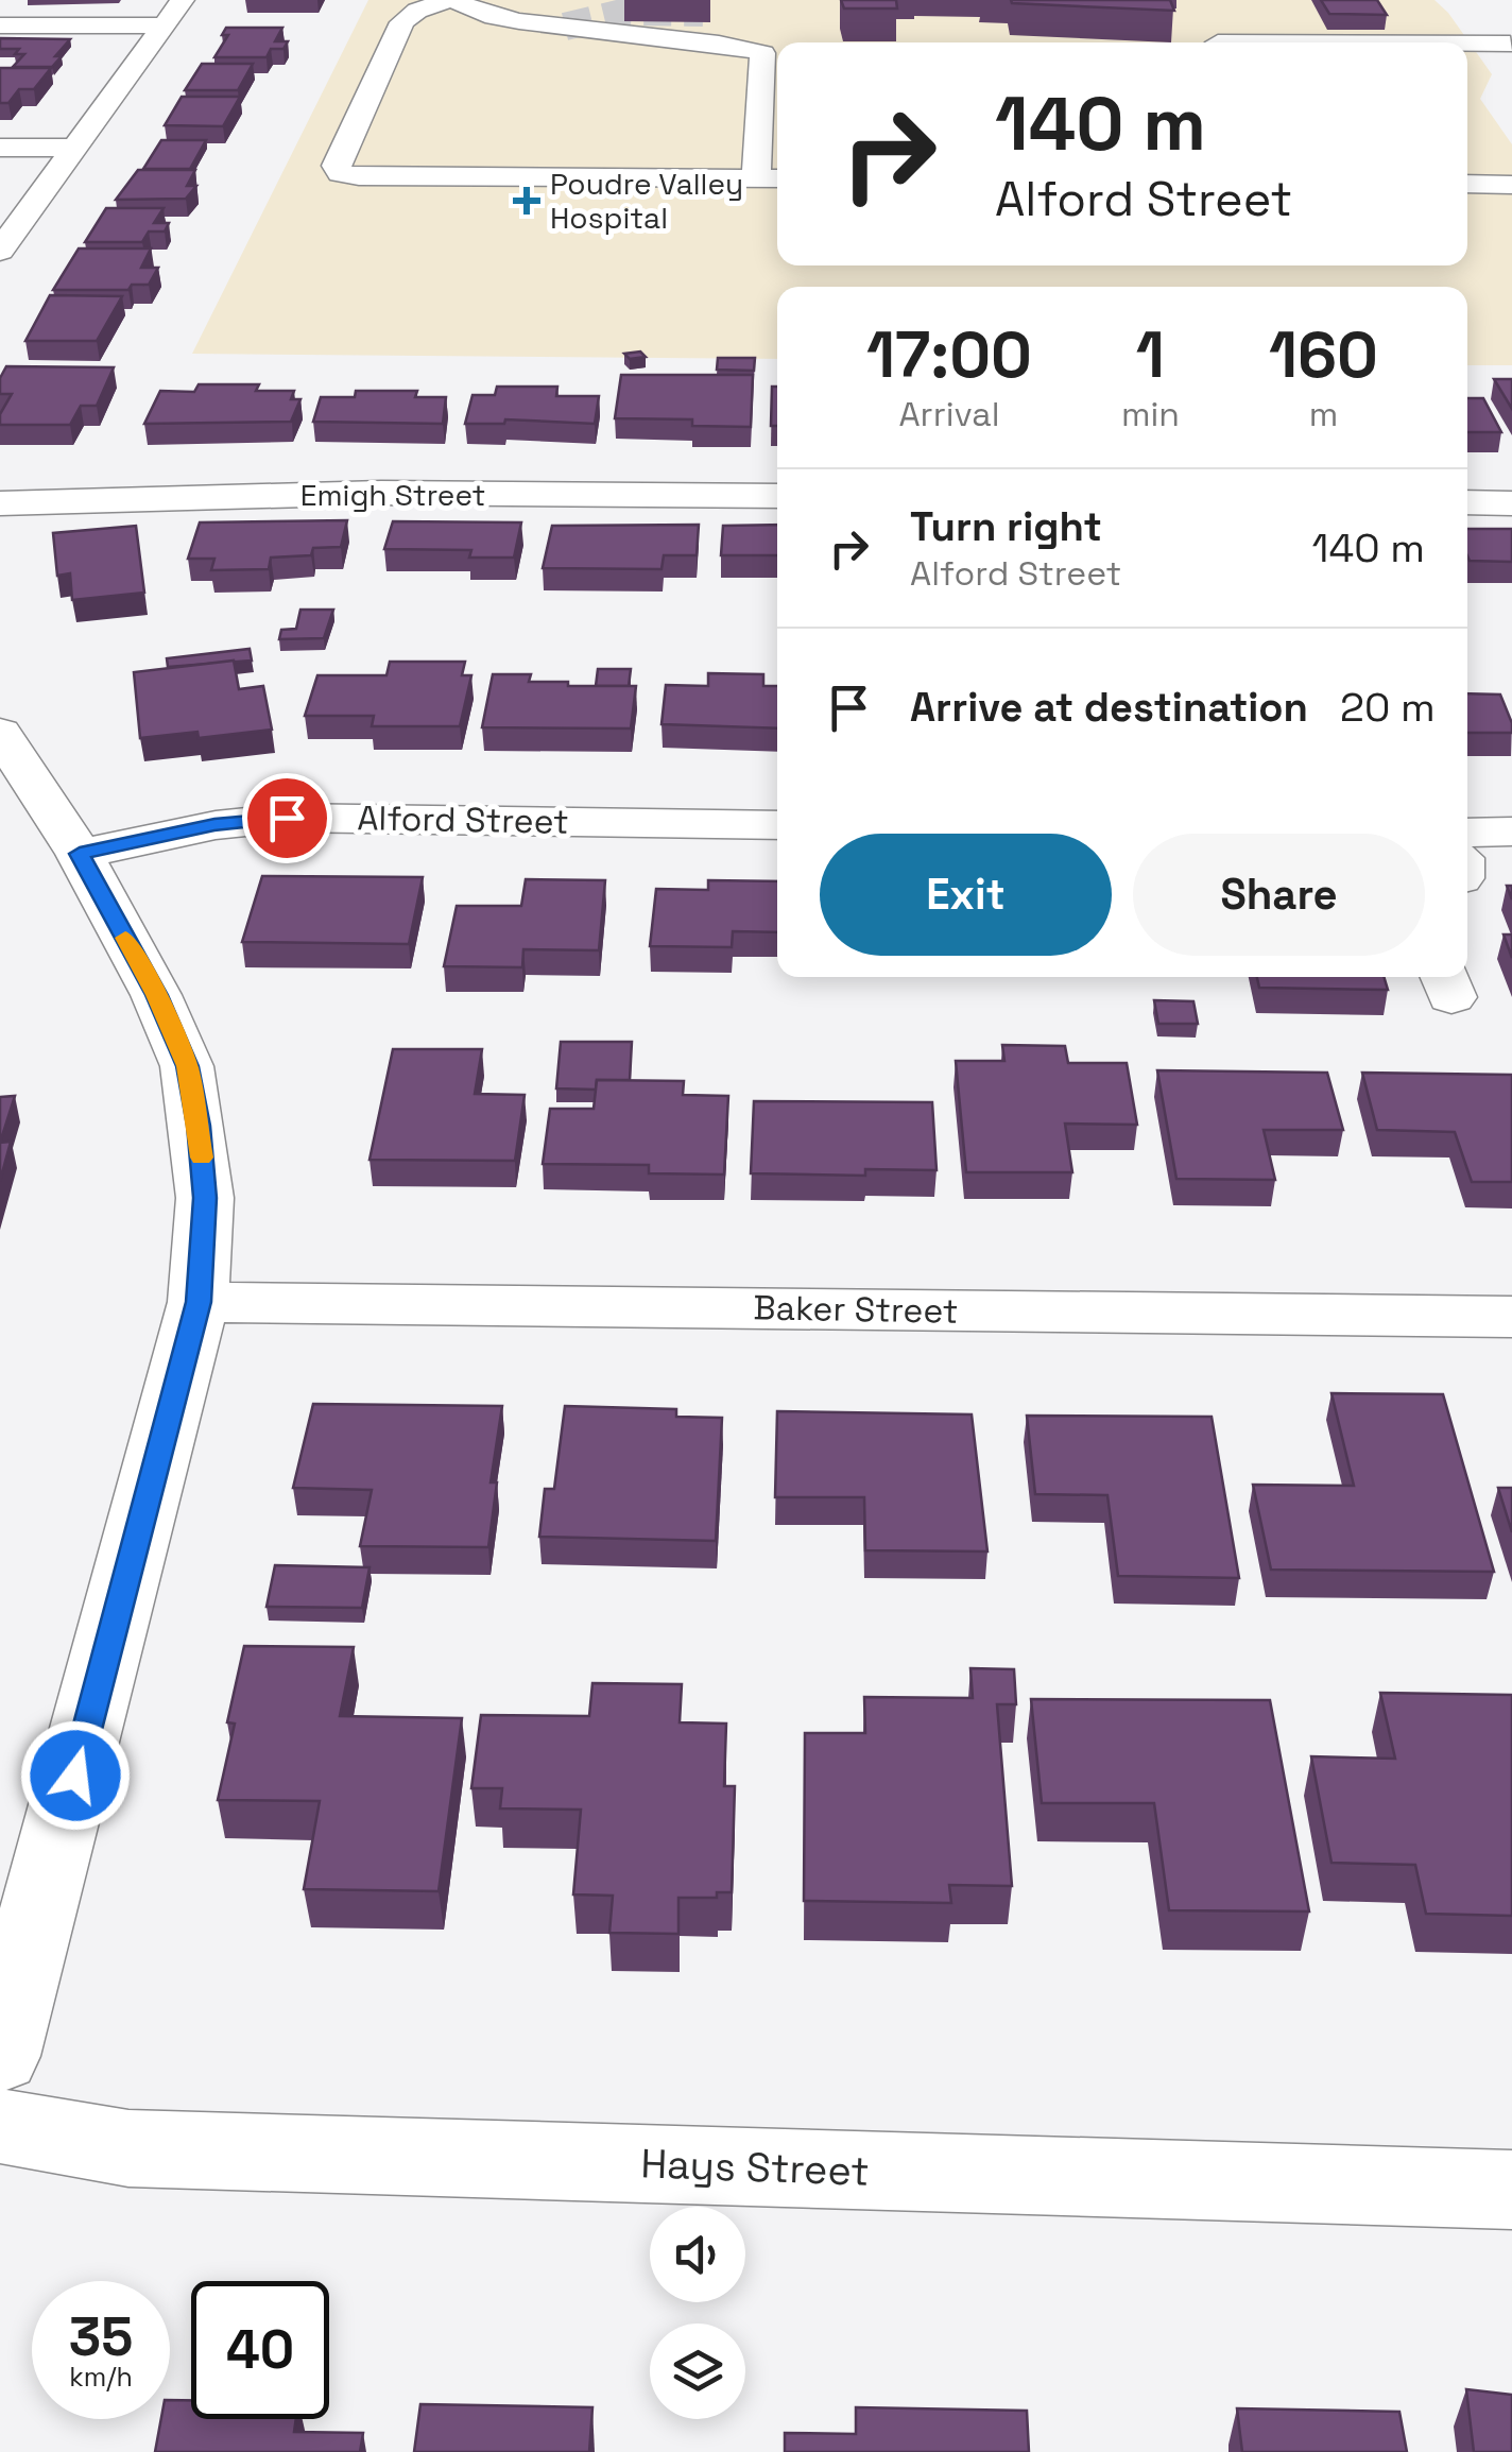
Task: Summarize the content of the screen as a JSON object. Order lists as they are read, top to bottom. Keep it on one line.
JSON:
{"streets":{"street":["Emigh Street","Alford Street","Baker Street","Hays Street"]},"places":{"health":["Poudre Valley Hospital"]},"page":{"turn":["140 m","Alford Street"],"eta":["17:00","Arrival","1","min","160","m"],"list":[{"name":"Turn right","note":"Alford Street","value":"140 m"},{"name":"Arrive at destination","value":"20 m"}],"buttons":["Exit","Share"],"speed":"35 km/h","limit":"40"}}
